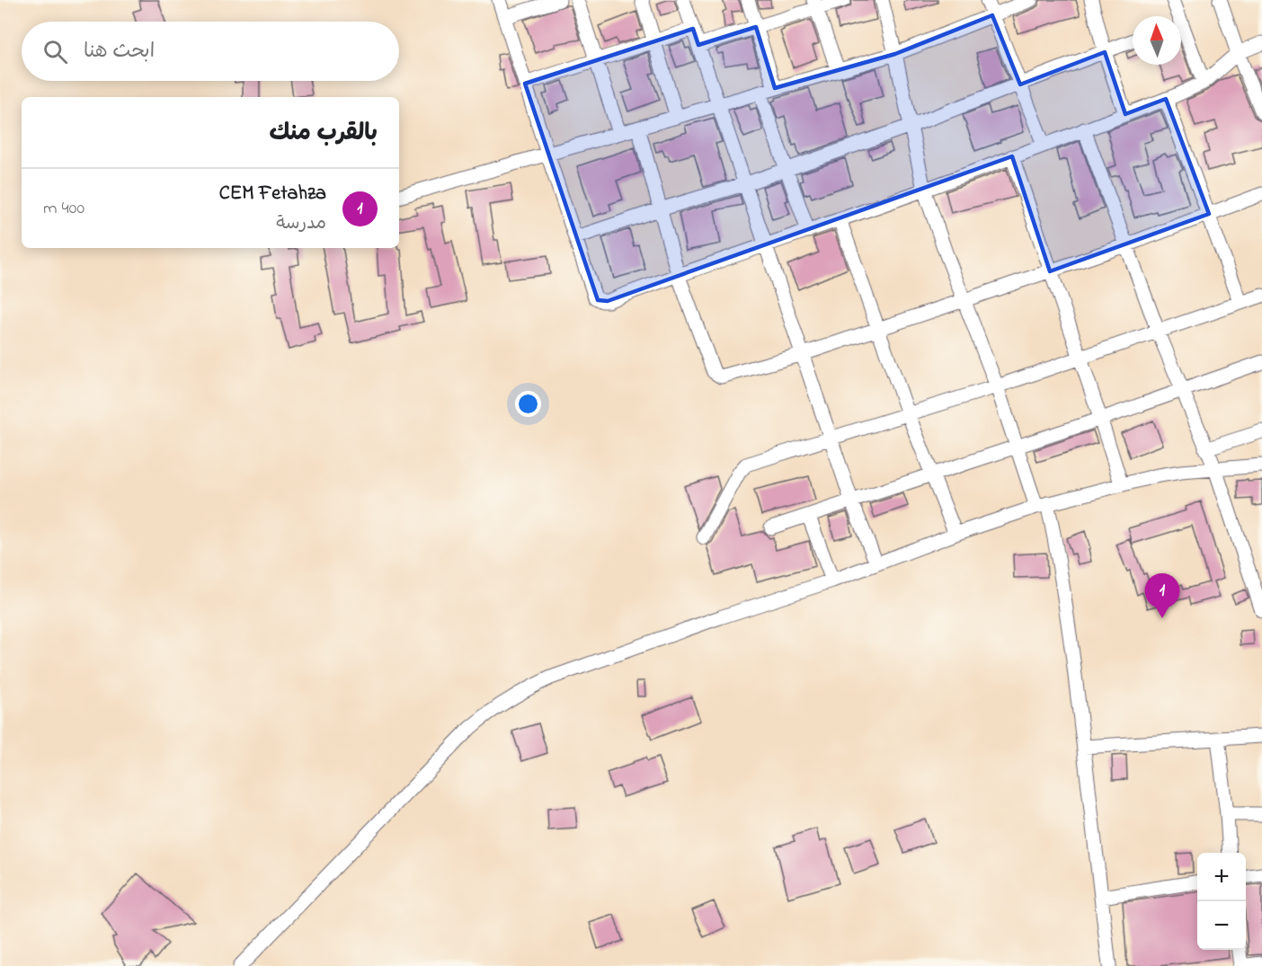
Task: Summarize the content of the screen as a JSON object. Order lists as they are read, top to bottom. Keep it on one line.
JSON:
{"north":"top","page":{"search":"ابحث هنا","heading":"بالقرب منك","list":[{"mark":"1","name":"CEM Fetahza","note":"مدرسة","value":"400 m"}],"pins":"1","map_buttons":["+","−"]}}
